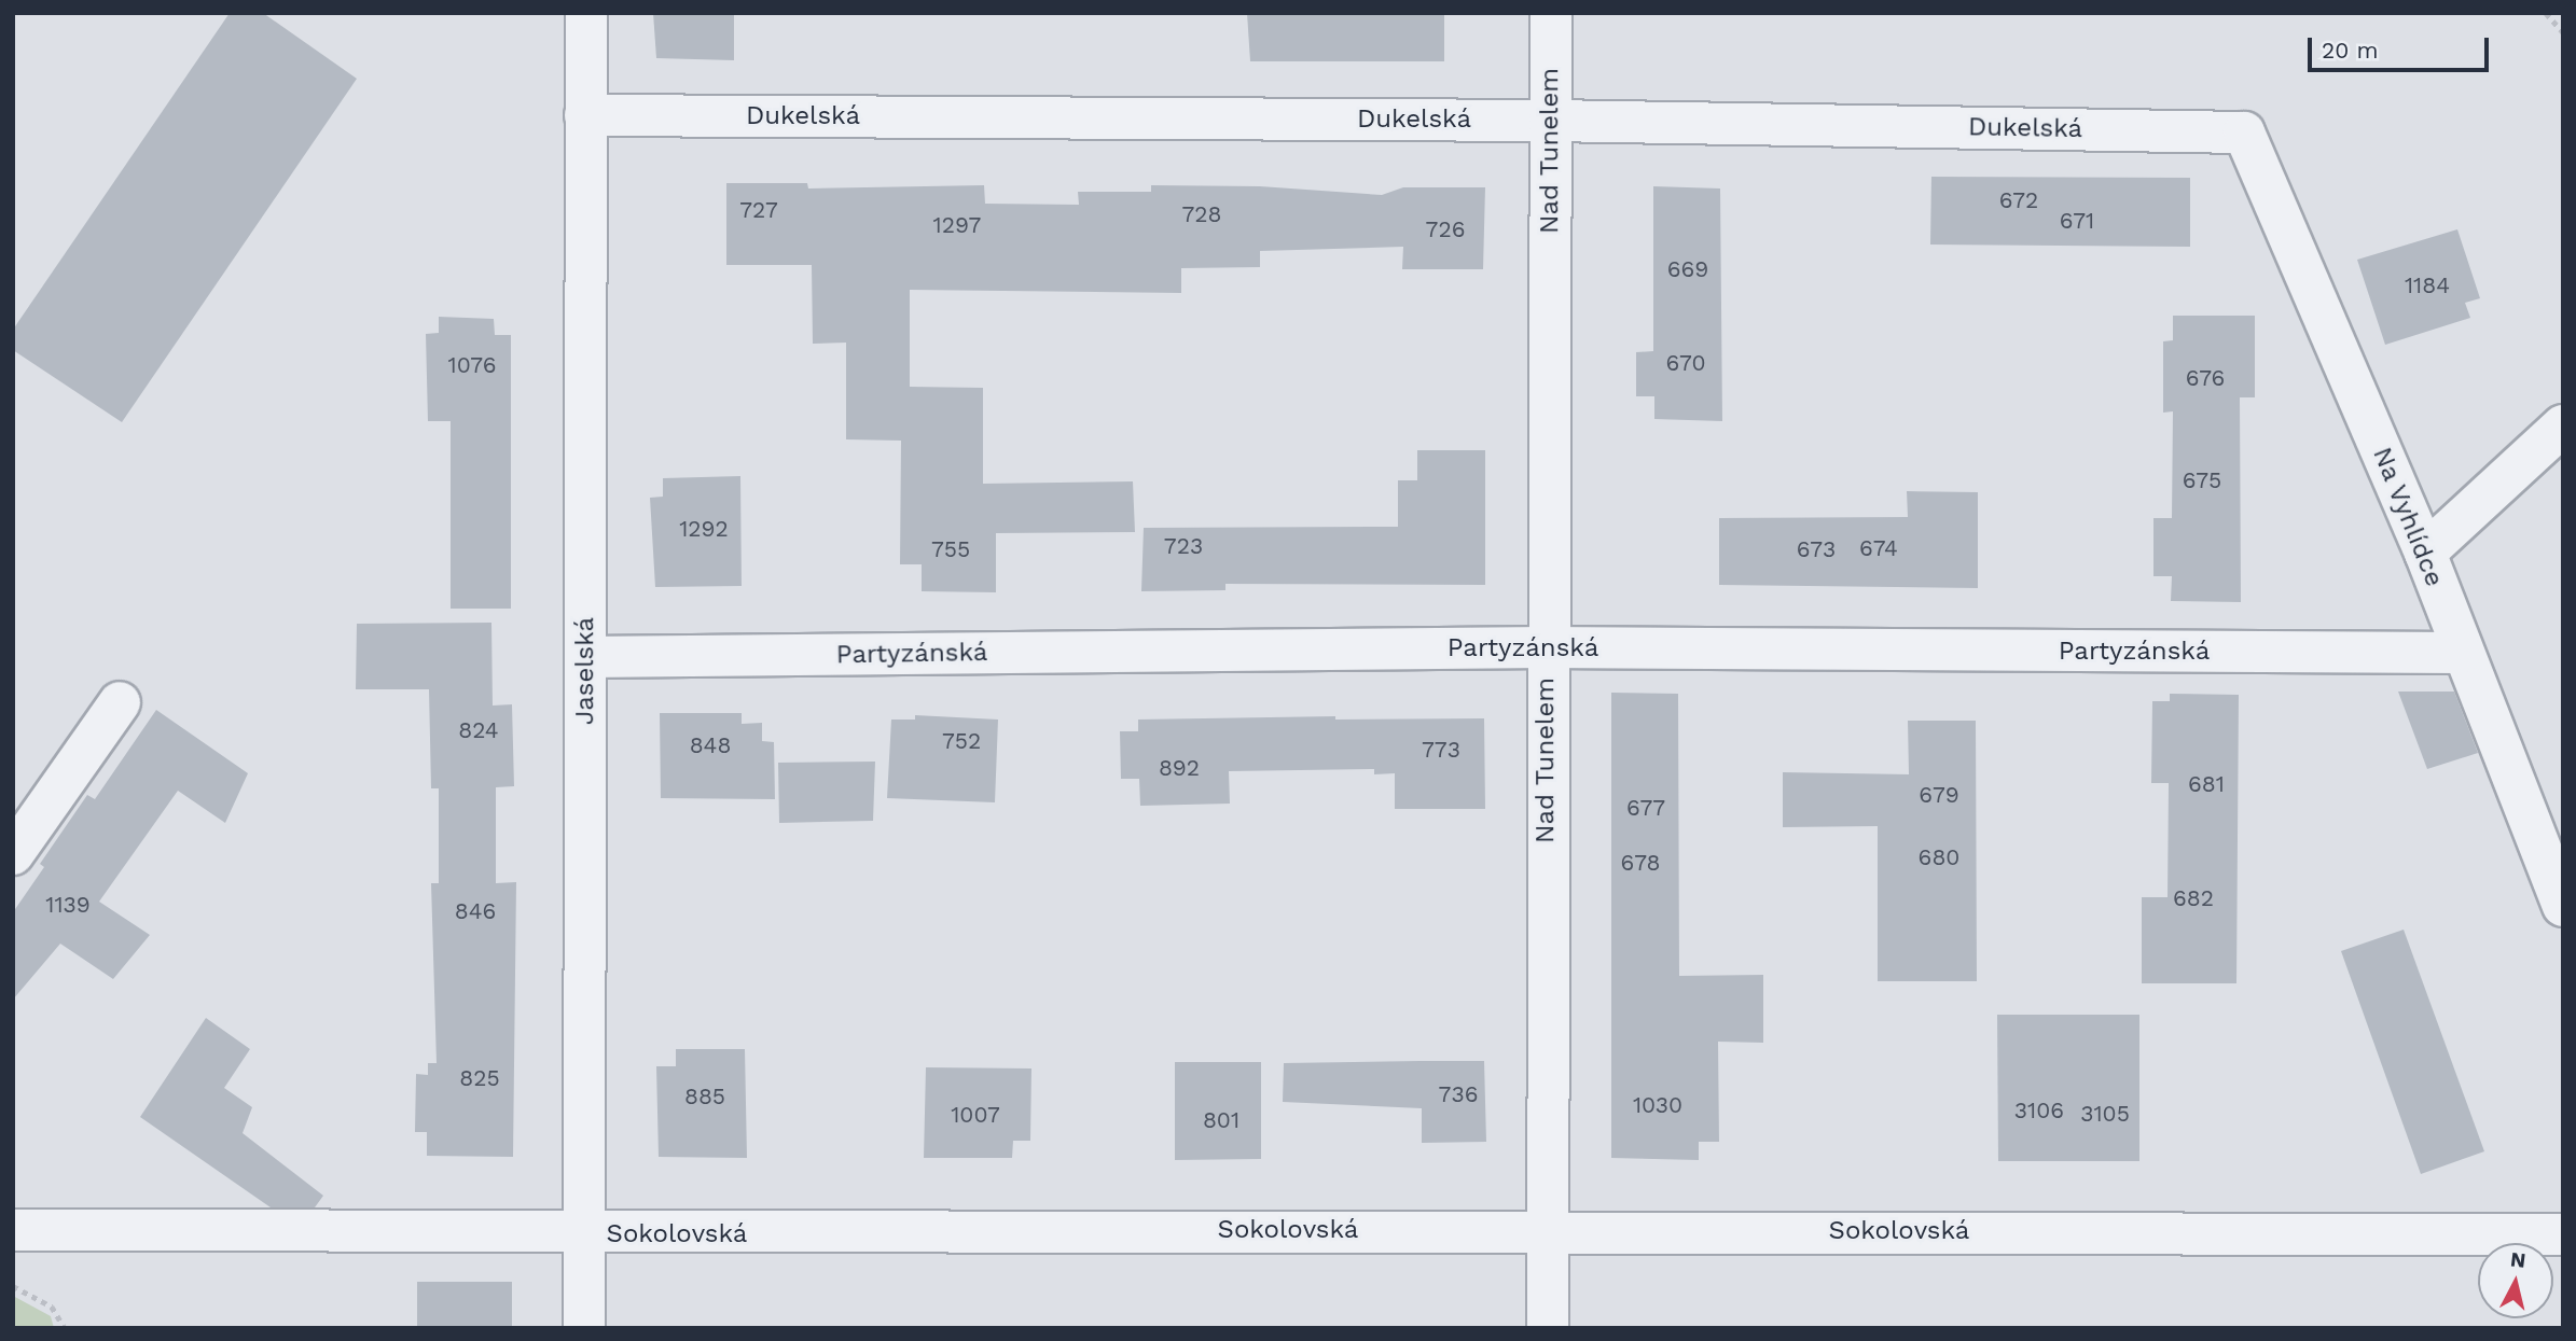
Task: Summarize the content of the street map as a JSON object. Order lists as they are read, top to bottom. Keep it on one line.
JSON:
{"streets":{"street":["Dukelská","Nad Tunelem","Na Vyhlídce","Partyzánská","Jaselská","Sokolovská"]},"crossings":[["Dukelská","Nad Tunelem"],["Dukelská","Na Vyhlídce"],["Dukelská","Jaselská"],["Nad Tunelem","Partyzánská"],["Nad Tunelem","Sokolovská"],["Na Vyhlídce","Partyzánská"],["Partyzánská","Jaselská"],["Jaselská","Sokolovská"]],"house_numbers":["672","727","728","671","1297","726","669","1184","670","1076","676","675","1292","723","674","755","673","824","752","848","773","892","681","679","677","680","678","682","1139","846","825","736","885","1030","3106","3105","1007","801"],"scale_bar":"20 m","north":"top"}
